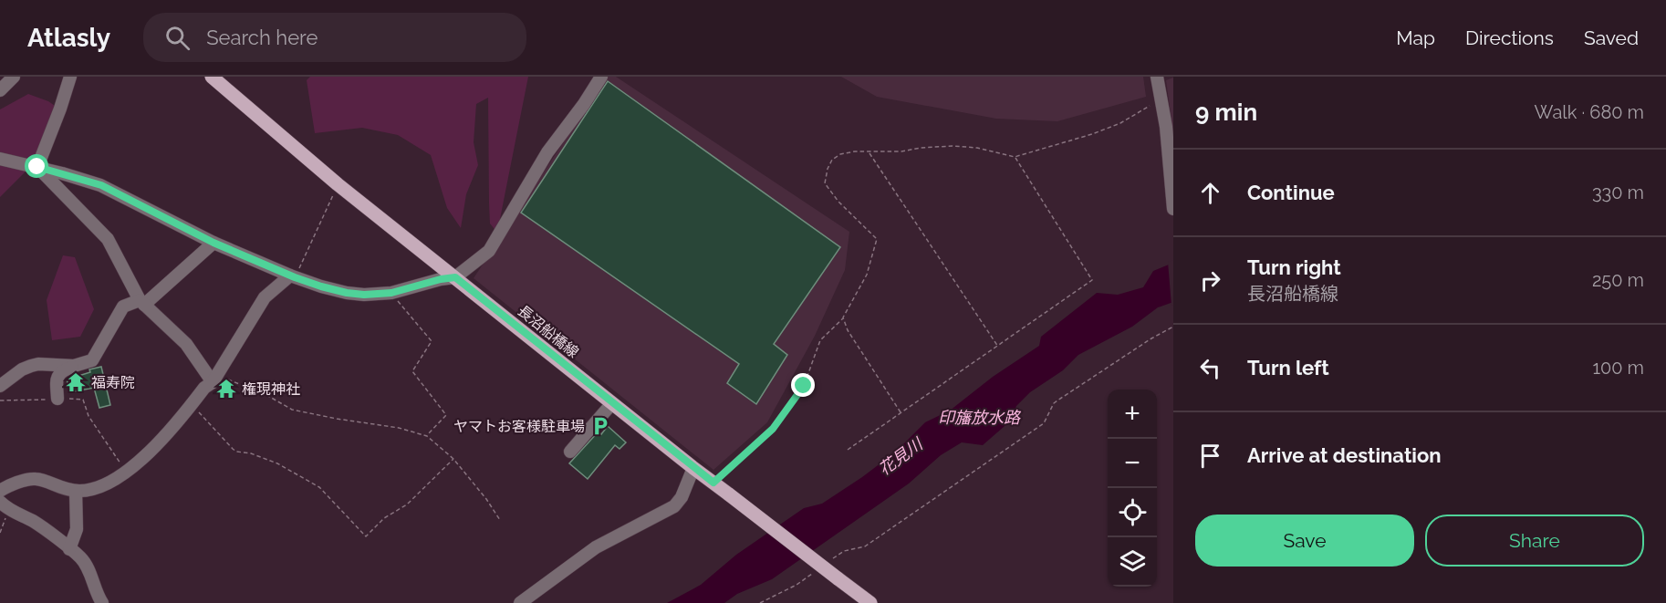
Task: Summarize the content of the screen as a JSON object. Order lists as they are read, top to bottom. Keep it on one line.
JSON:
{"streets":{"main road":["長沼船橋線"]},"water":["印旛放水路","花見川"],"places":{"temple":["福寿院","権現神社"],"parking":["ヤマトお客様駐車場"]},"page":{"header":"Atlasly","search":"Search here","nav":["Map","Directions","Saved"],"heading":["9 min","Walk · 680 m"],"list":[["Continue","330 m"],["Turn right","長沼船橋線","250 m"],["Turn left","100 m"],"Arrive at destination"],"map_buttons":["+","−"],"buttons":["Save","Share"]}}
